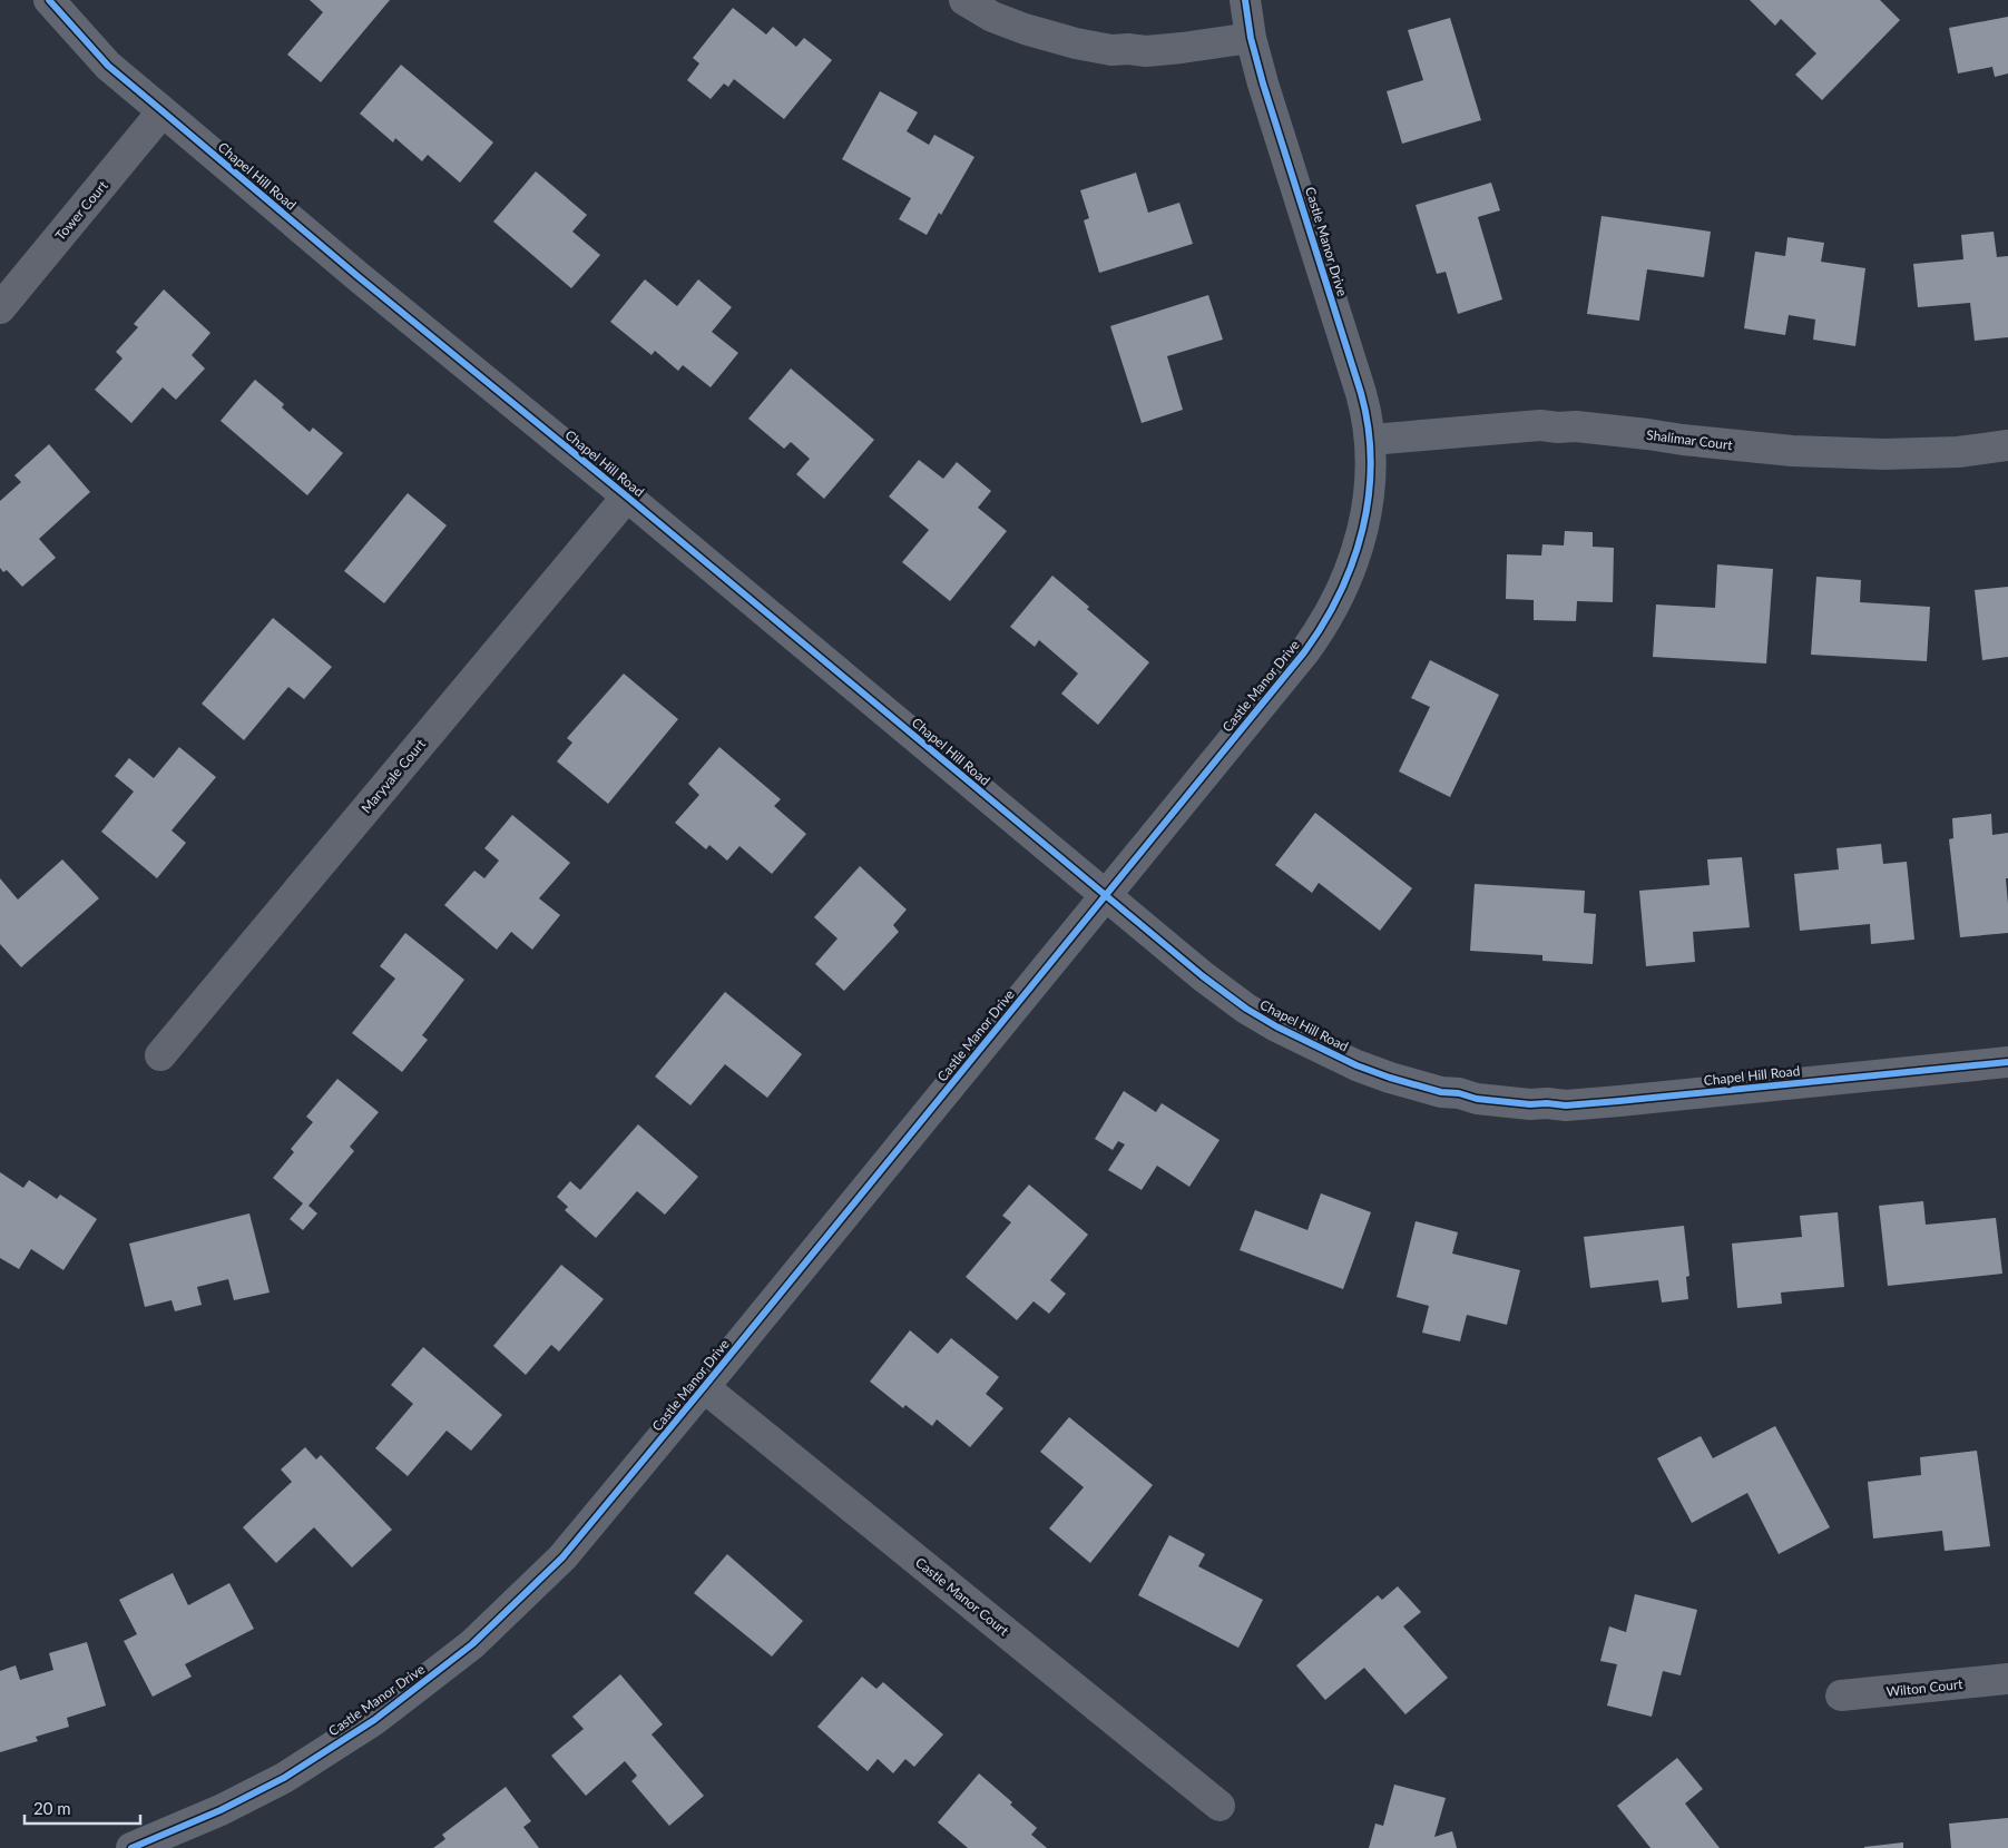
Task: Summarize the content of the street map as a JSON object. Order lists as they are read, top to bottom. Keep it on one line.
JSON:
{"streets":{"street":["Chapel Hill Road","Tower Court","Castle Manor Drive","Shalimar Court","Maryvale Court","Castle Manor Court","Wilton Court"]},"crossings":[["Chapel Hill Road","Tower Court"],["Chapel Hill Road","Castle Manor Drive"],["Chapel Hill Road","Maryvale Court"],["Castle Manor Drive","Shalimar Court"],["Castle Manor Drive","Castle Manor Court"]],"scale_bar":"20 m"}
